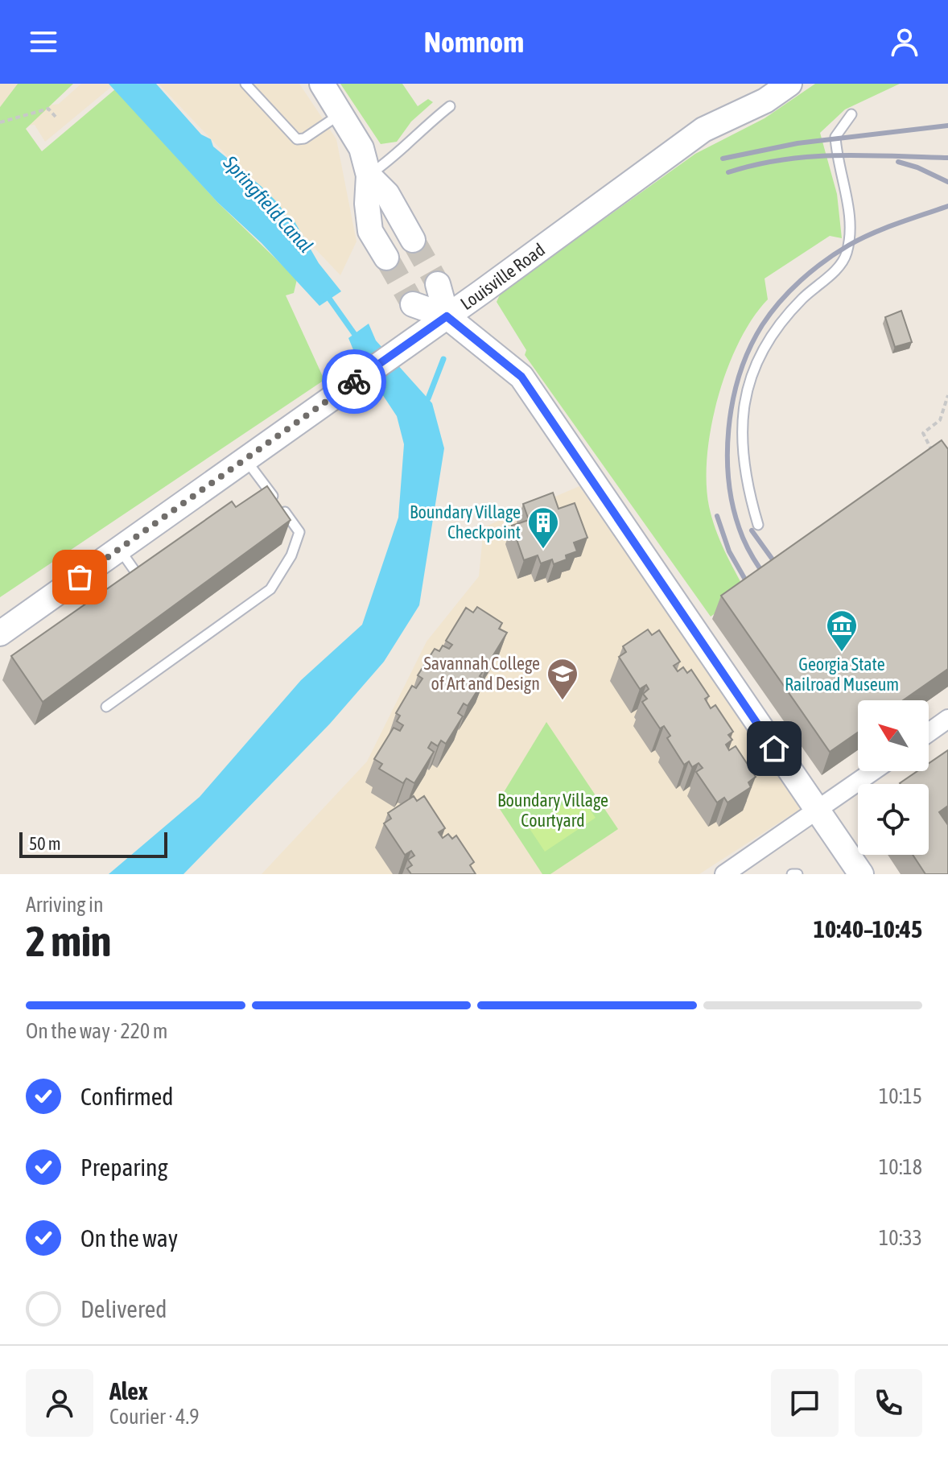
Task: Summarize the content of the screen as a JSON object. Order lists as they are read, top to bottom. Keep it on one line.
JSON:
{"streets":{"main road":["Louisville Road"]},"water":["Springfield Canal"],"parks":["Boundary Village Courtyard"],"places":{"building":["Boundary Village Checkpoint"],"museum":["Georgia State Railroad Museum"],"school or university":["Savannah College of Art and Design"]},"scale_bar":"50 m","north":"top left","page":{"header":"Nomnom","scale":"50 m","heading":["2 min","Arriving in","10:40–10:45"],"panel":["Alex","Courier · 4.9"],"bar":"On the way · 220 m","list":[["Confirmed","10:15"],["Preparing","10:18"],["On the way","10:33"],"Delivered"]}}
